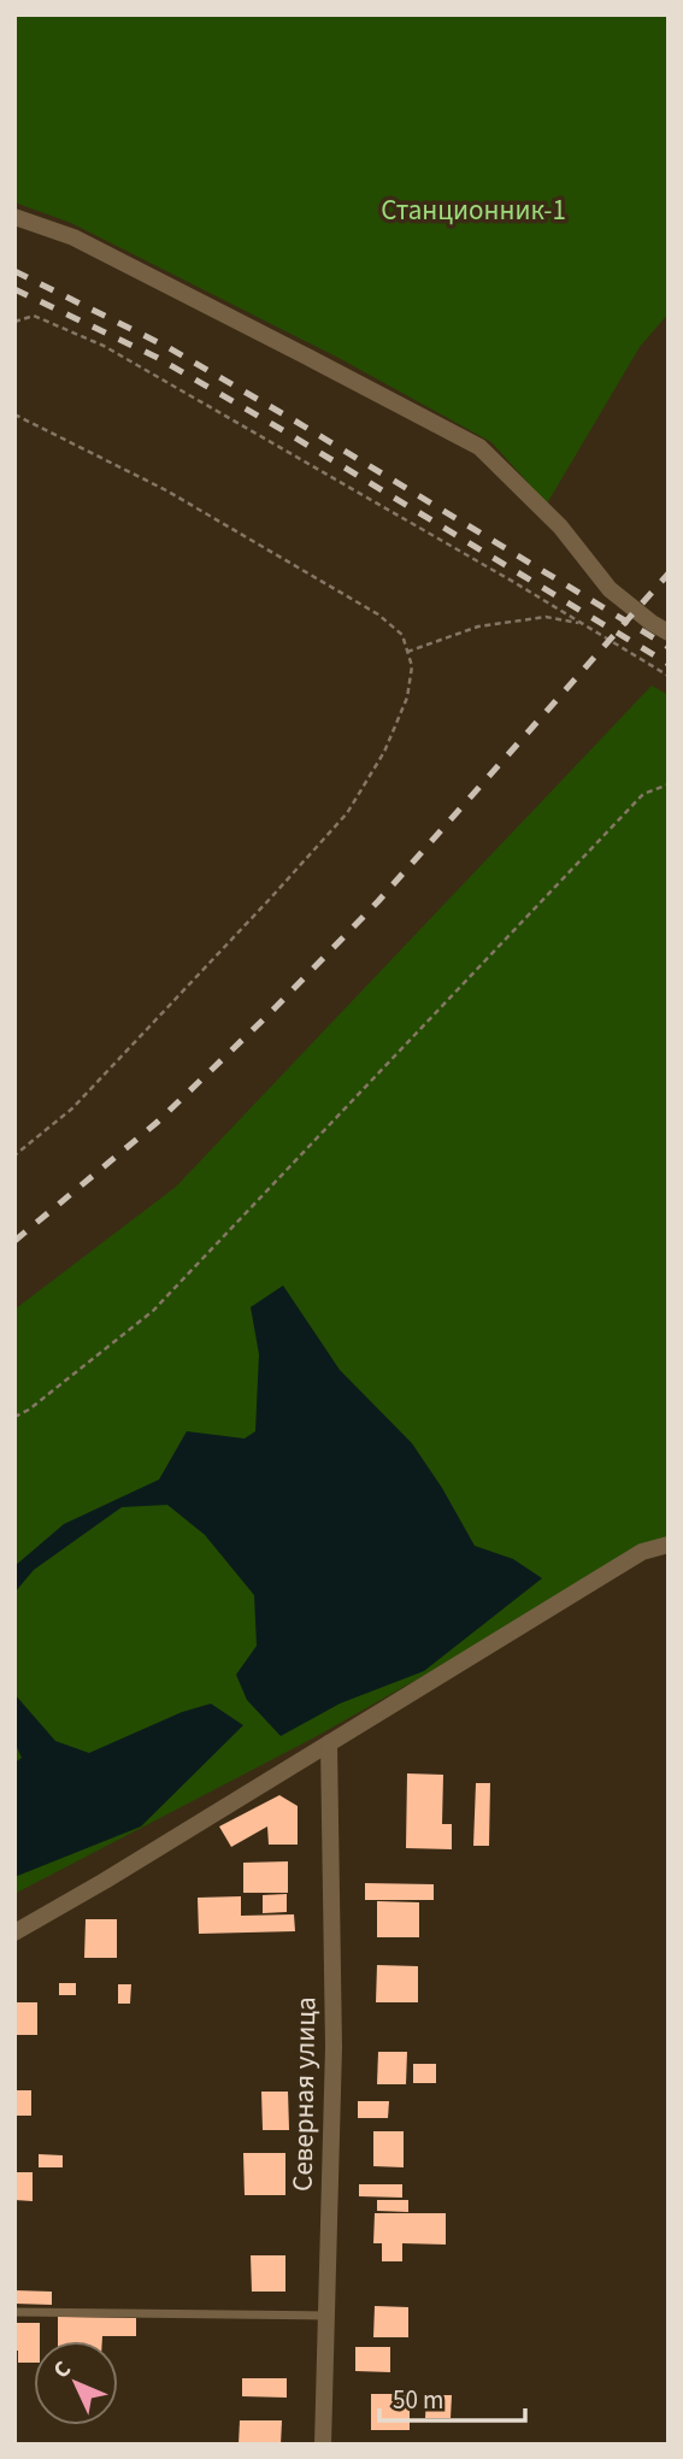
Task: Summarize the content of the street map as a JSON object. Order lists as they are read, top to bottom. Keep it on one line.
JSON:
{"streets":{"street":["Северная улица"]},"parks":["Станционник-1"],"scale_bar":"50 m","north":"top left"}
